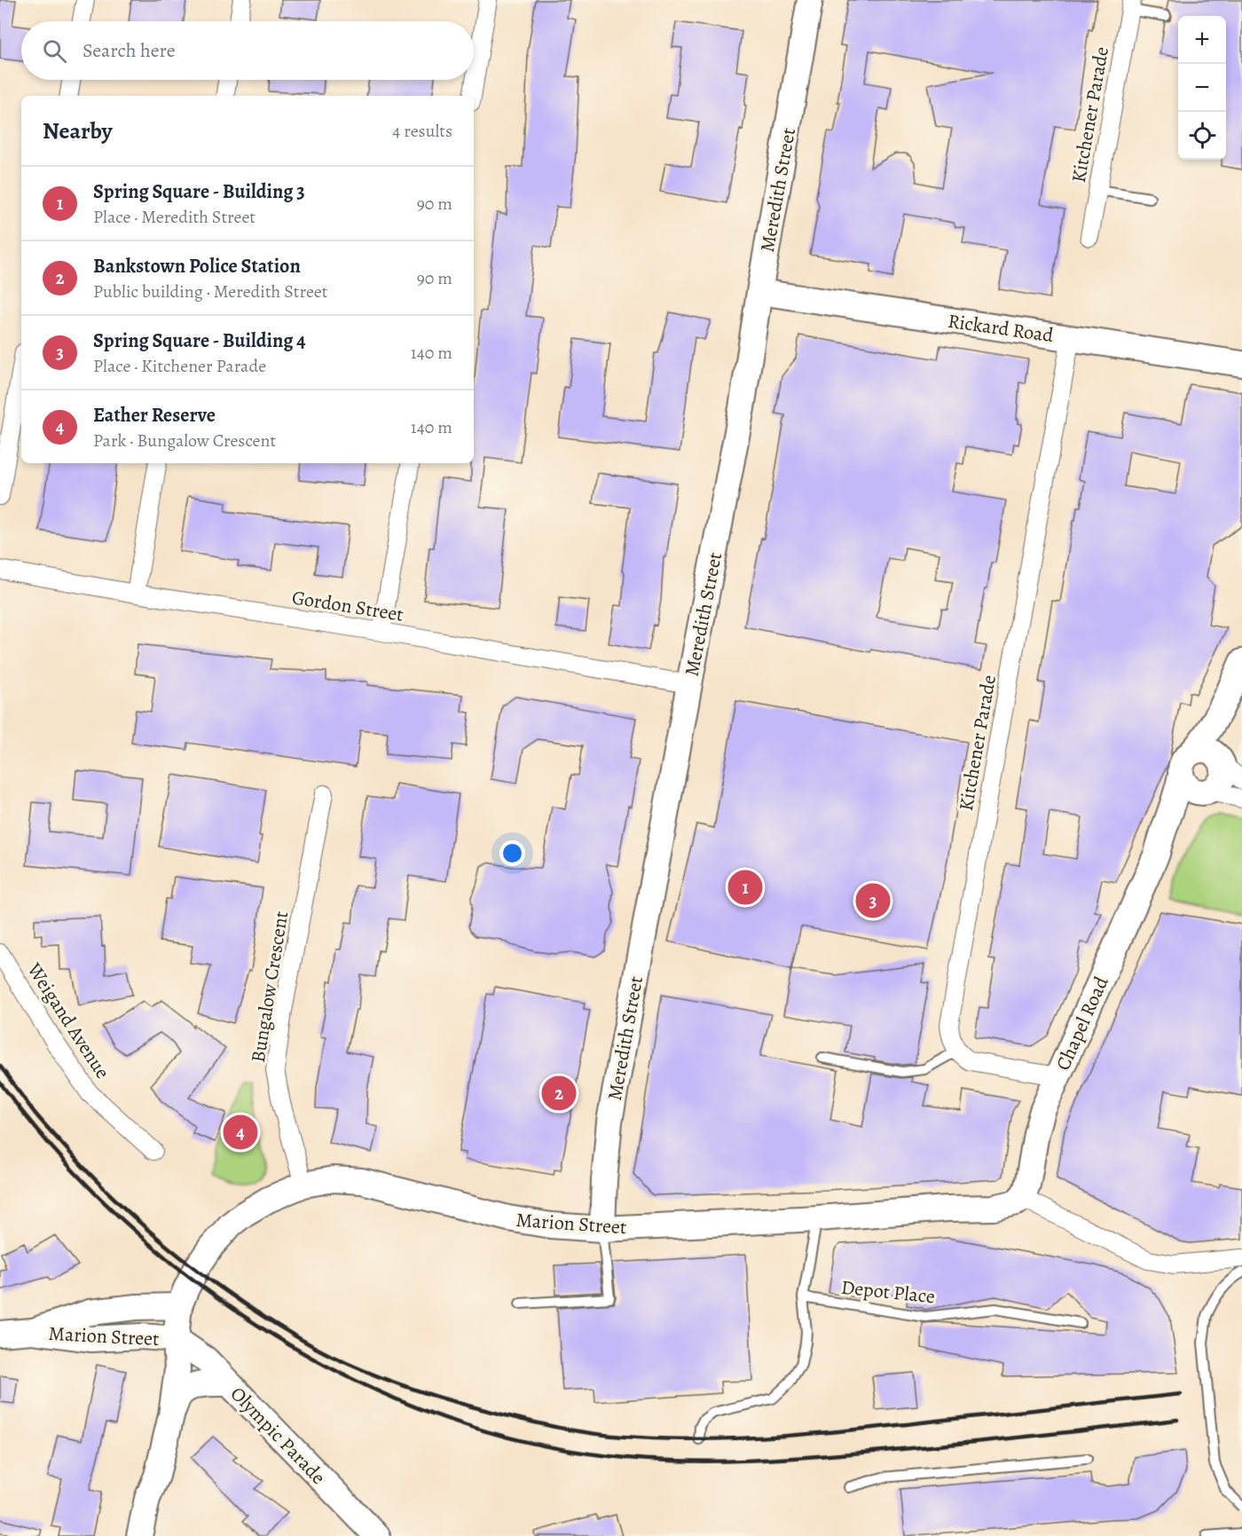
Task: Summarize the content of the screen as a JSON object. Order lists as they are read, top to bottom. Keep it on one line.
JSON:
{"streets":{"main road":["Meredith Street","Rickard Road","Chapel Road","Marion Street","Olympic Parade"],"street":["Kitchener Parade","Gordon Street","Bungalow Crescent","Weigand Avenue"],"lane":["Depot Place"]},"crossings":[["Kitchener Parade","Rickard Road"],["Meredith Street","Rickard Road"],["Meredith Street","Gordon Street"],["Meredith Street","Marion Street"],["Bungalow Crescent","Marion Street"],["Chapel Road","Marion Street"],["Marion Street","Olympic Parade"]],"page":{"map_buttons":["+","−"],"search":"Search here","heading":["Nearby","4 results"],"list":[{"mark":"1","name":"Spring Square - Building 3","note":"Place · Meredith Street","value":"90 m"},{"mark":"2","name":"Bankstown Police Station","note":"Public building · Meredith Street","value":"90 m"},{"mark":"3","name":"Spring Square - Building 4","note":"Place · Kitchener Parade","value":"140 m"},{"mark":"4","name":"Eather Reserve","note":"Park · Bungalow Crescent","value":"140 m"}],"pins":["1","3","2","4"]}}
